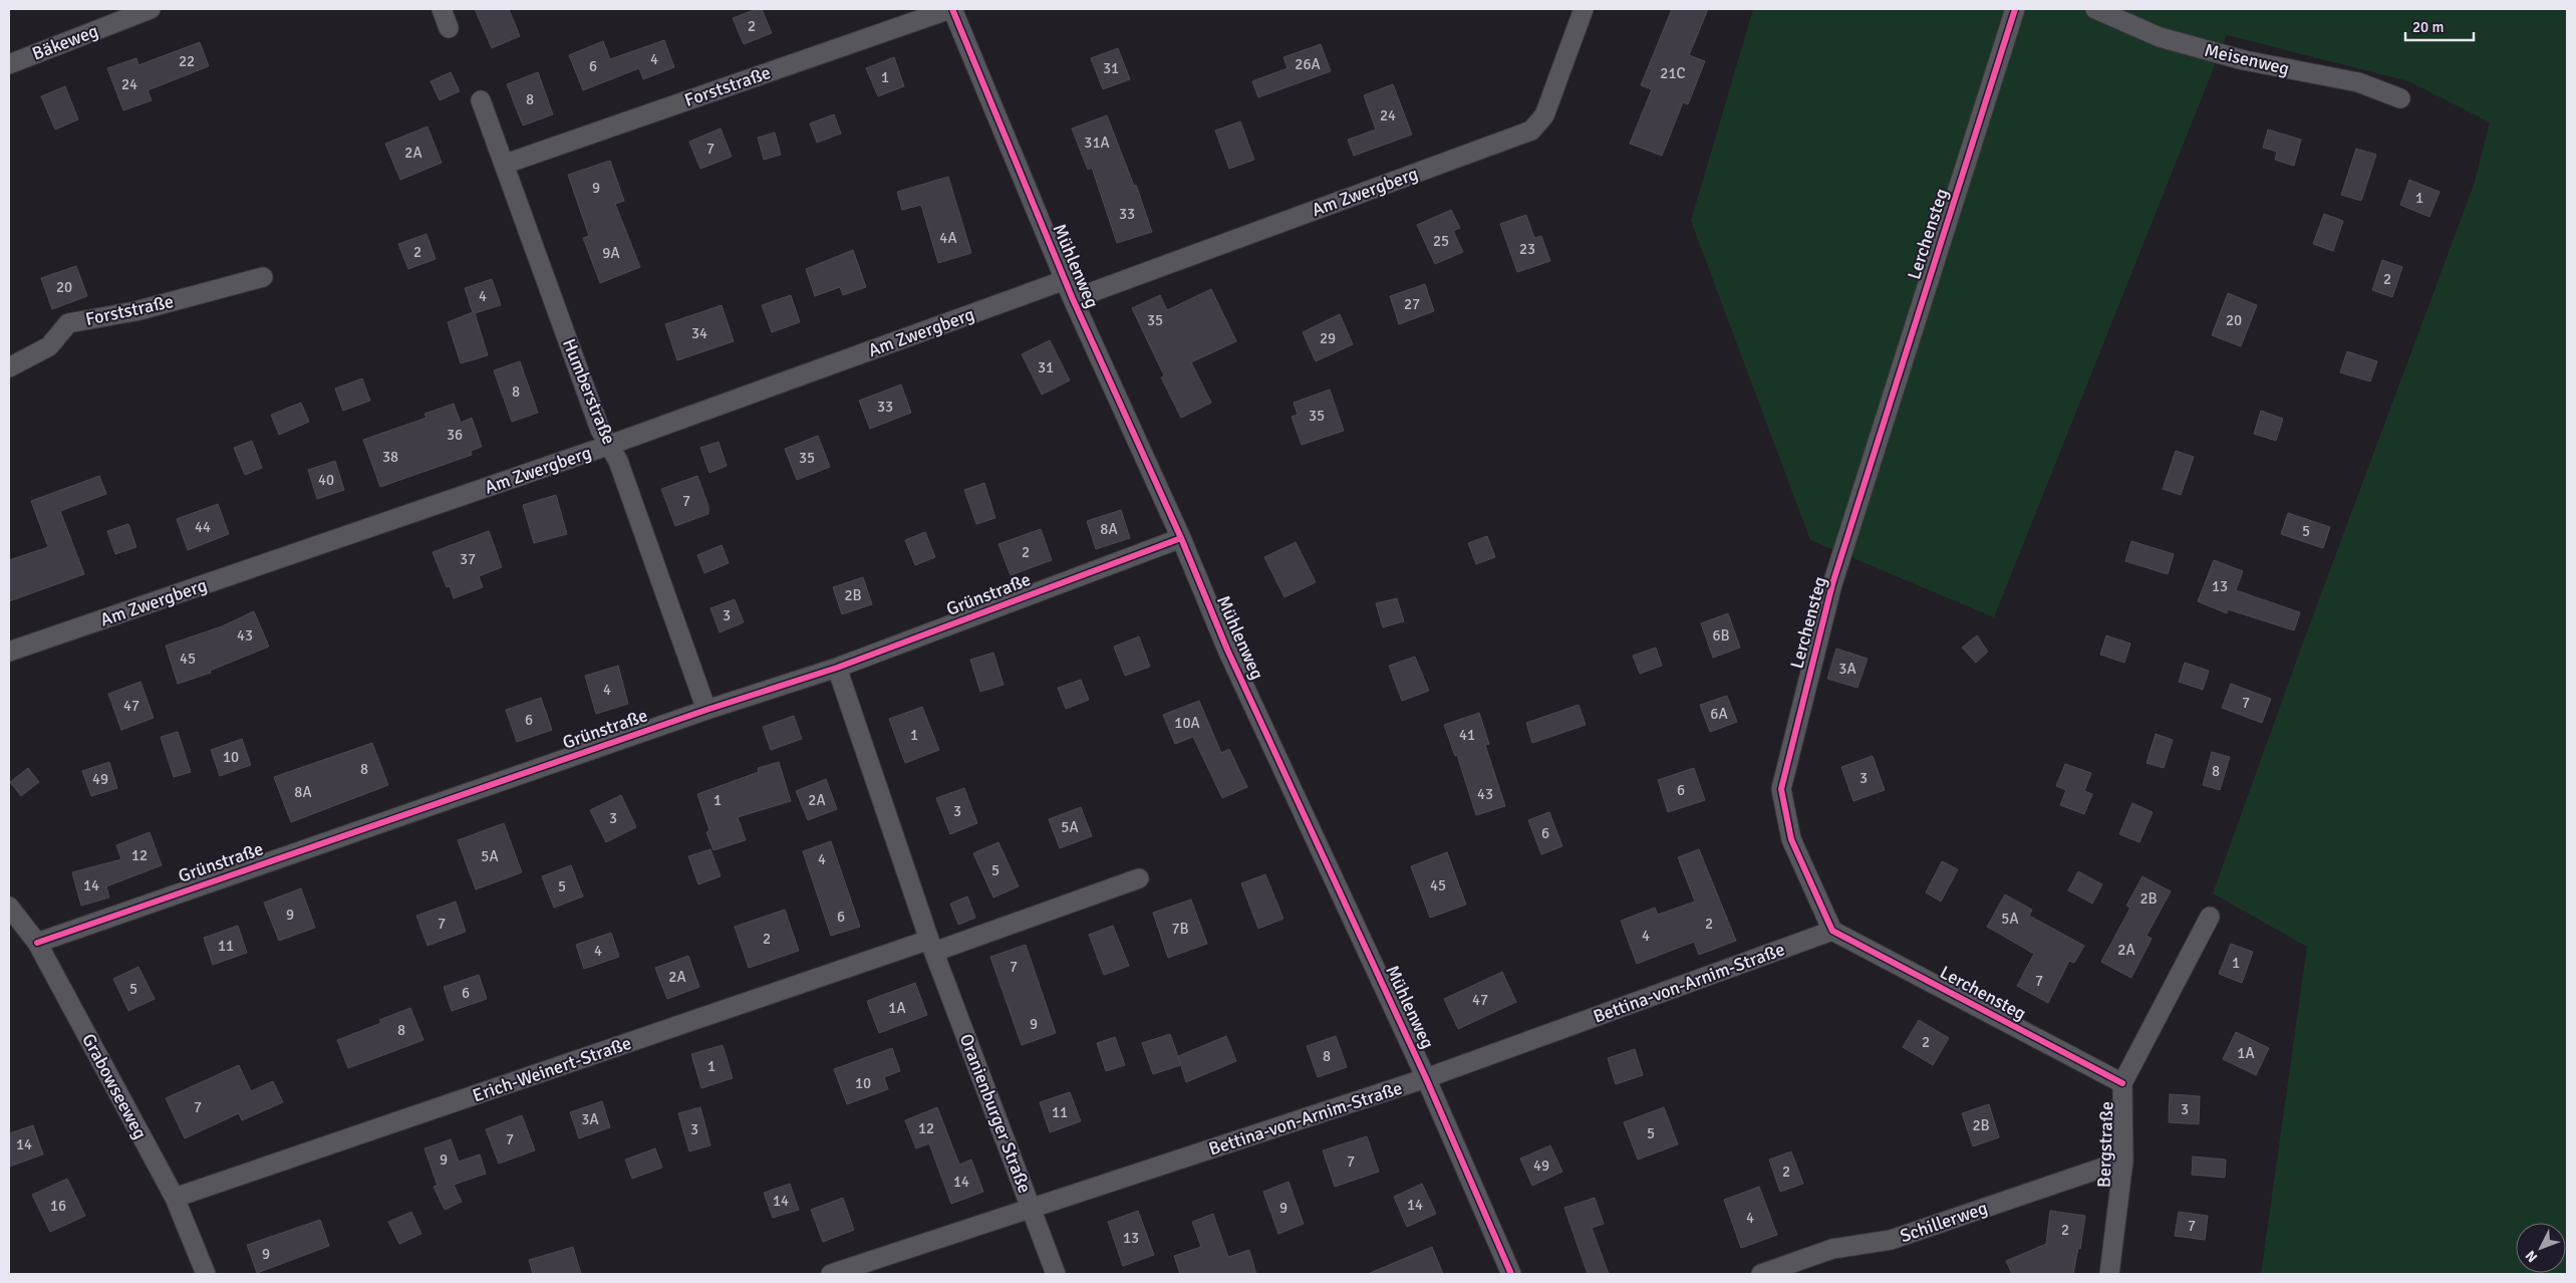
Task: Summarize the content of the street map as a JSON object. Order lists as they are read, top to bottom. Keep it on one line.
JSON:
{"streets":{"street":["Bäkeweg","Meisenweg","Forststraße","Am Zwergberg","Lerchensteg","Mühlenweg","Humberstraße","Grünstraße","Bettina-von-Arnim-Straße","Erich-Weinert-Straße","Grabowseeweg","Oranienburger Straße","Bergstraße","Schillerweg"]},"crossings":[["Forststraße","Mühlenweg"],["Forststraße","Humberstraße"],["Am Zwergberg","Mühlenweg"],["Am Zwergberg","Humberstraße"],["Lerchensteg","Bettina-von-Arnim-Straße"],["Lerchensteg","Bergstraße"],["Mühlenweg","Grünstraße"],["Mühlenweg","Bettina-von-Arnim-Straße"],["Humberstraße","Grünstraße"],["Grünstraße","Grabowseeweg"],["Grünstraße","Oranienburger Straße"],["Bettina-von-Arnim-Straße","Oranienburger Straße"],["Erich-Weinert-Straße","Grabowseeweg"],["Erich-Weinert-Straße","Oranienburger Straße"],["Bergstraße","Schillerweg"]],"house_numbers":["2","4","22","26A","6","31","21C","1","24","8","24","31A","7","2A","9","1","33","4A","25","23","2","9A","2","20","4","27","35","20","34","29","31","8","33","35","36","38","35","40","7","44","8A","5","2","37","13","2B","3","43","6B","45","3A","4","7","47","6A","6","10A","1","41","10","8","8","3","49","6","8A","43","1","2A","3","3","5A","6","12","5A","4","5","14","45","5","2B","9","6","5A","7","2","7B","4","2","11","2A","4","1","7","2A","7","5","6","47","1A","9","8","2","1A","8","1","10","7","3","11","3A","2B","12","3","5","7","14","9","7","49","2","14","14","14","16","9","4","7","2","13","9"],"scale_bar":"20 m","north":"bottom left"}
